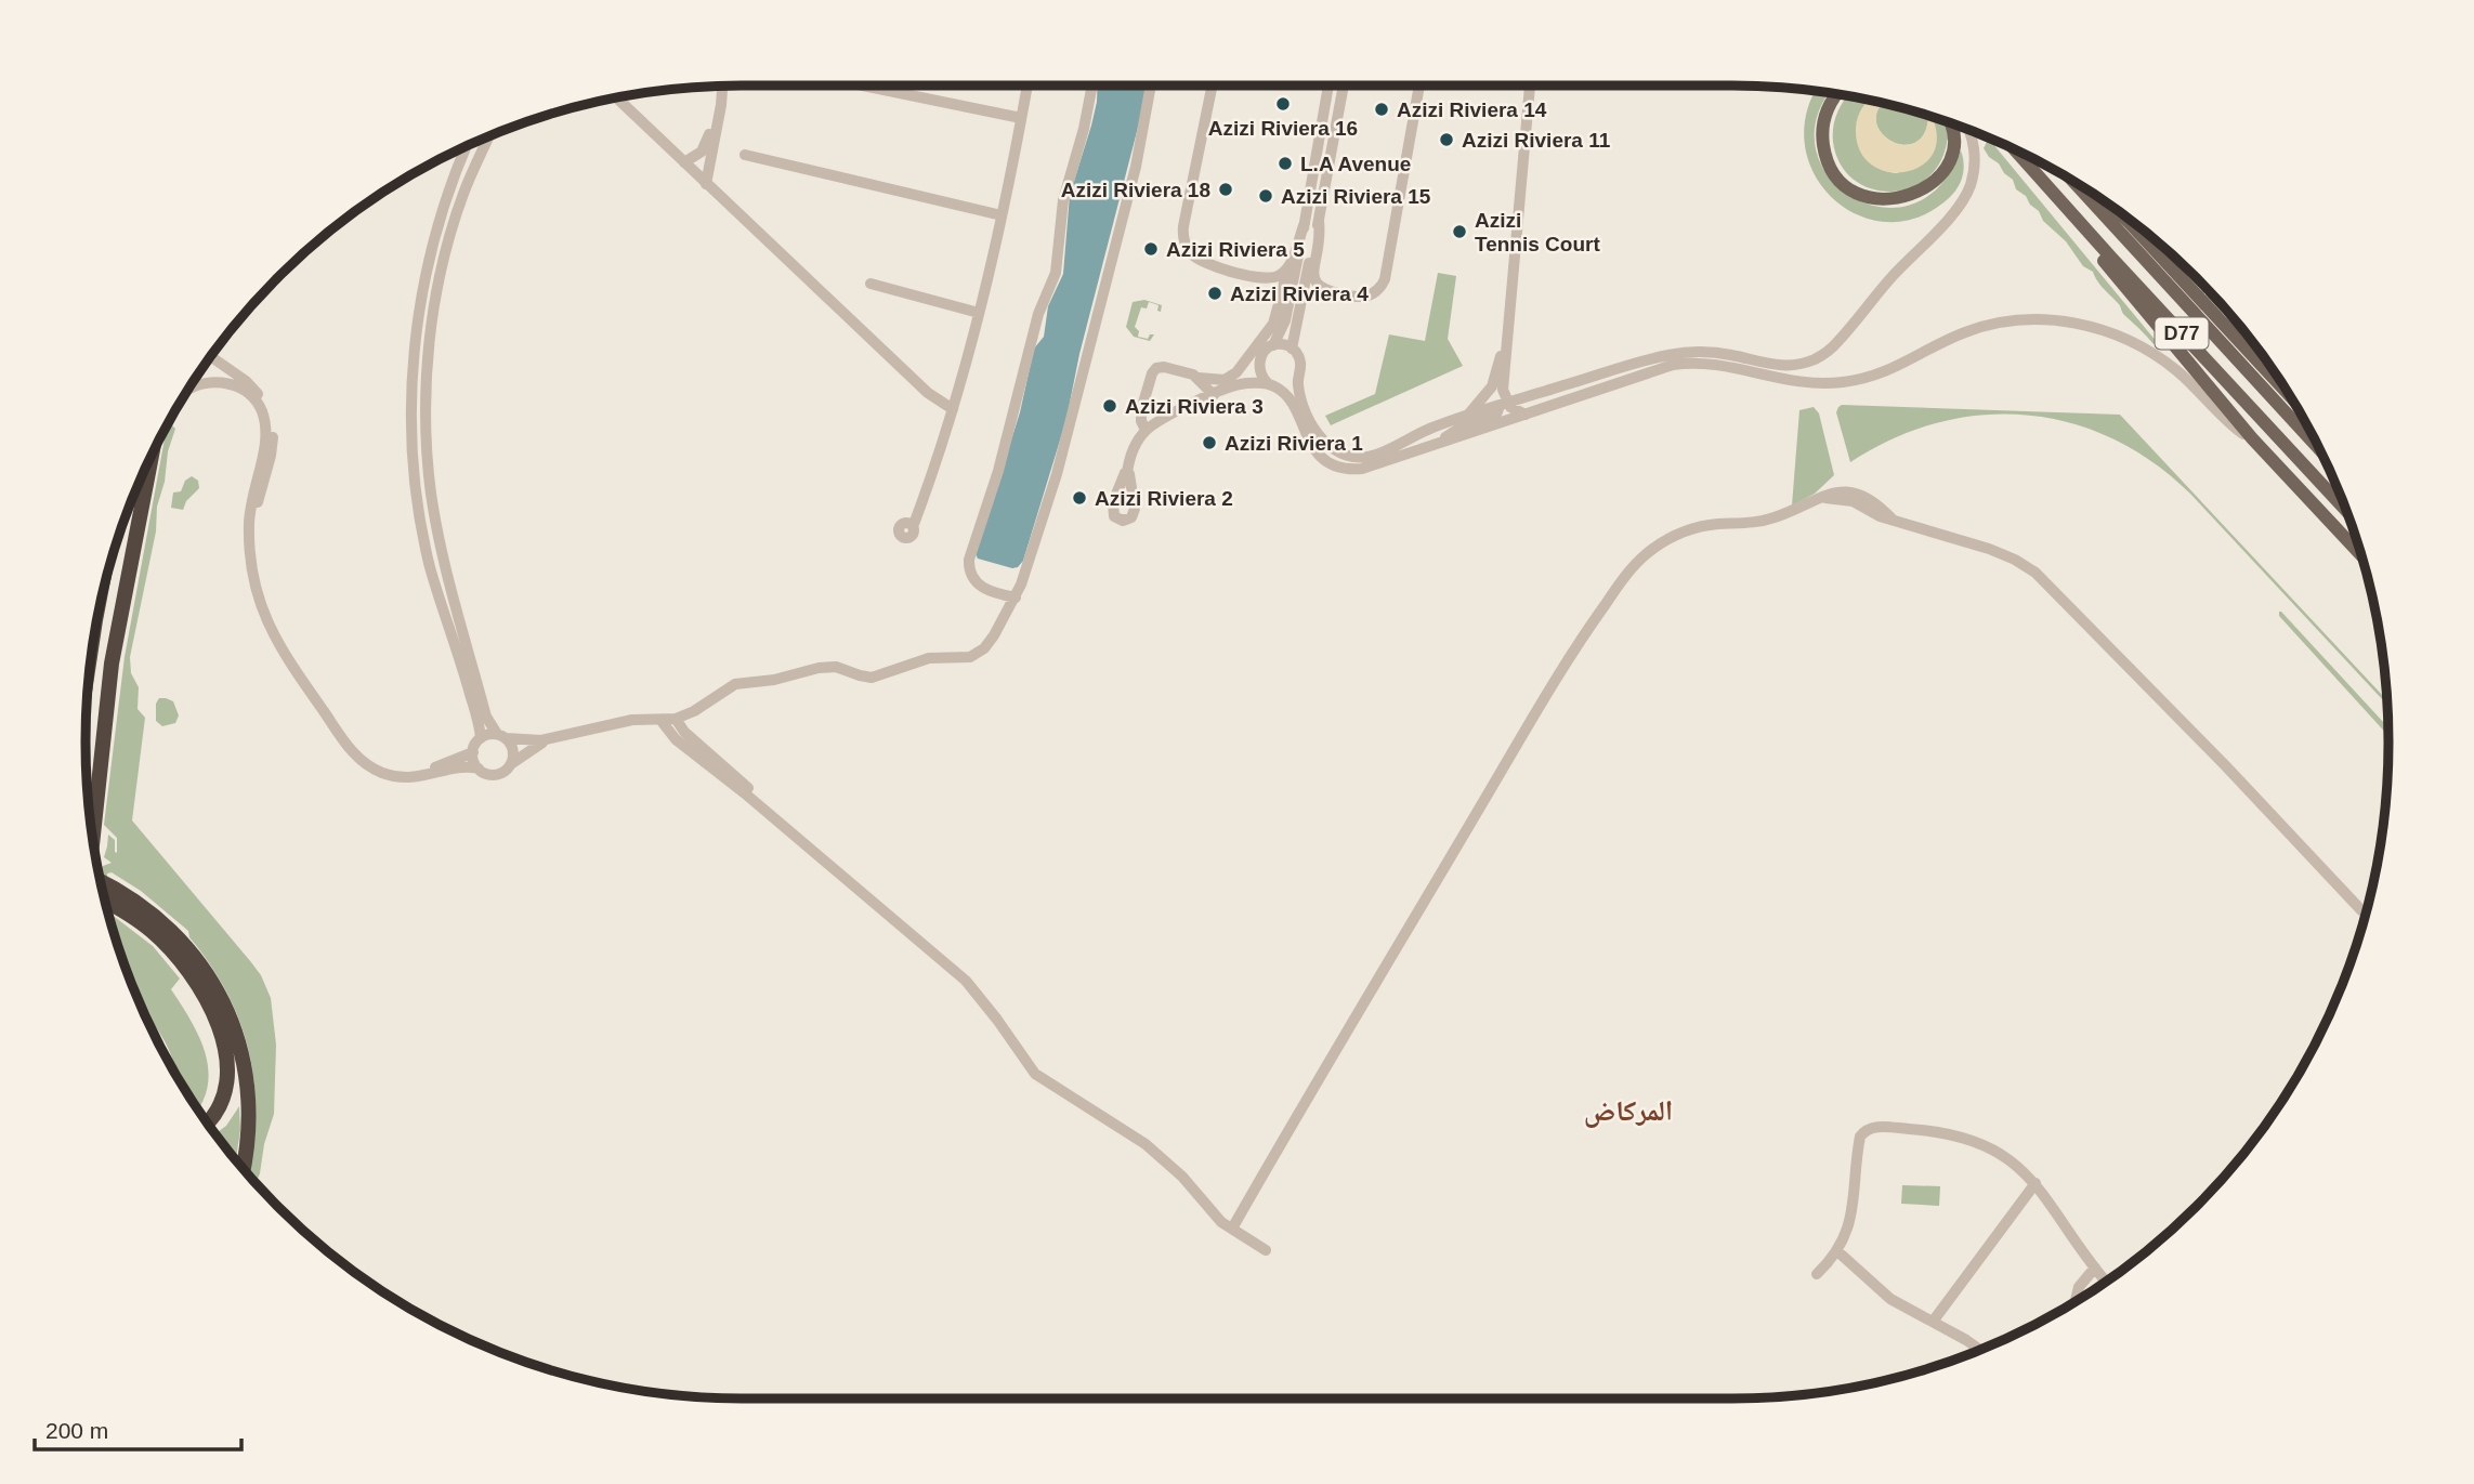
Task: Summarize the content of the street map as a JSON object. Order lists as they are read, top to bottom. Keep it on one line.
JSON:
{"streets":{"main road":["D77"]},"districts":["المركاض"],"places":["Azizi Riviera 16","Azizi Riviera 14","Azizi Riviera 11","L.A Avenue","Azizi Riviera 18","Azizi Riviera 15","Azizi Tennis Court","Azizi Riviera 5","Azizi Riviera 4","Azizi Riviera 3","Azizi Riviera 1","Azizi Riviera 2"],"scale_bar":"200 m"}
